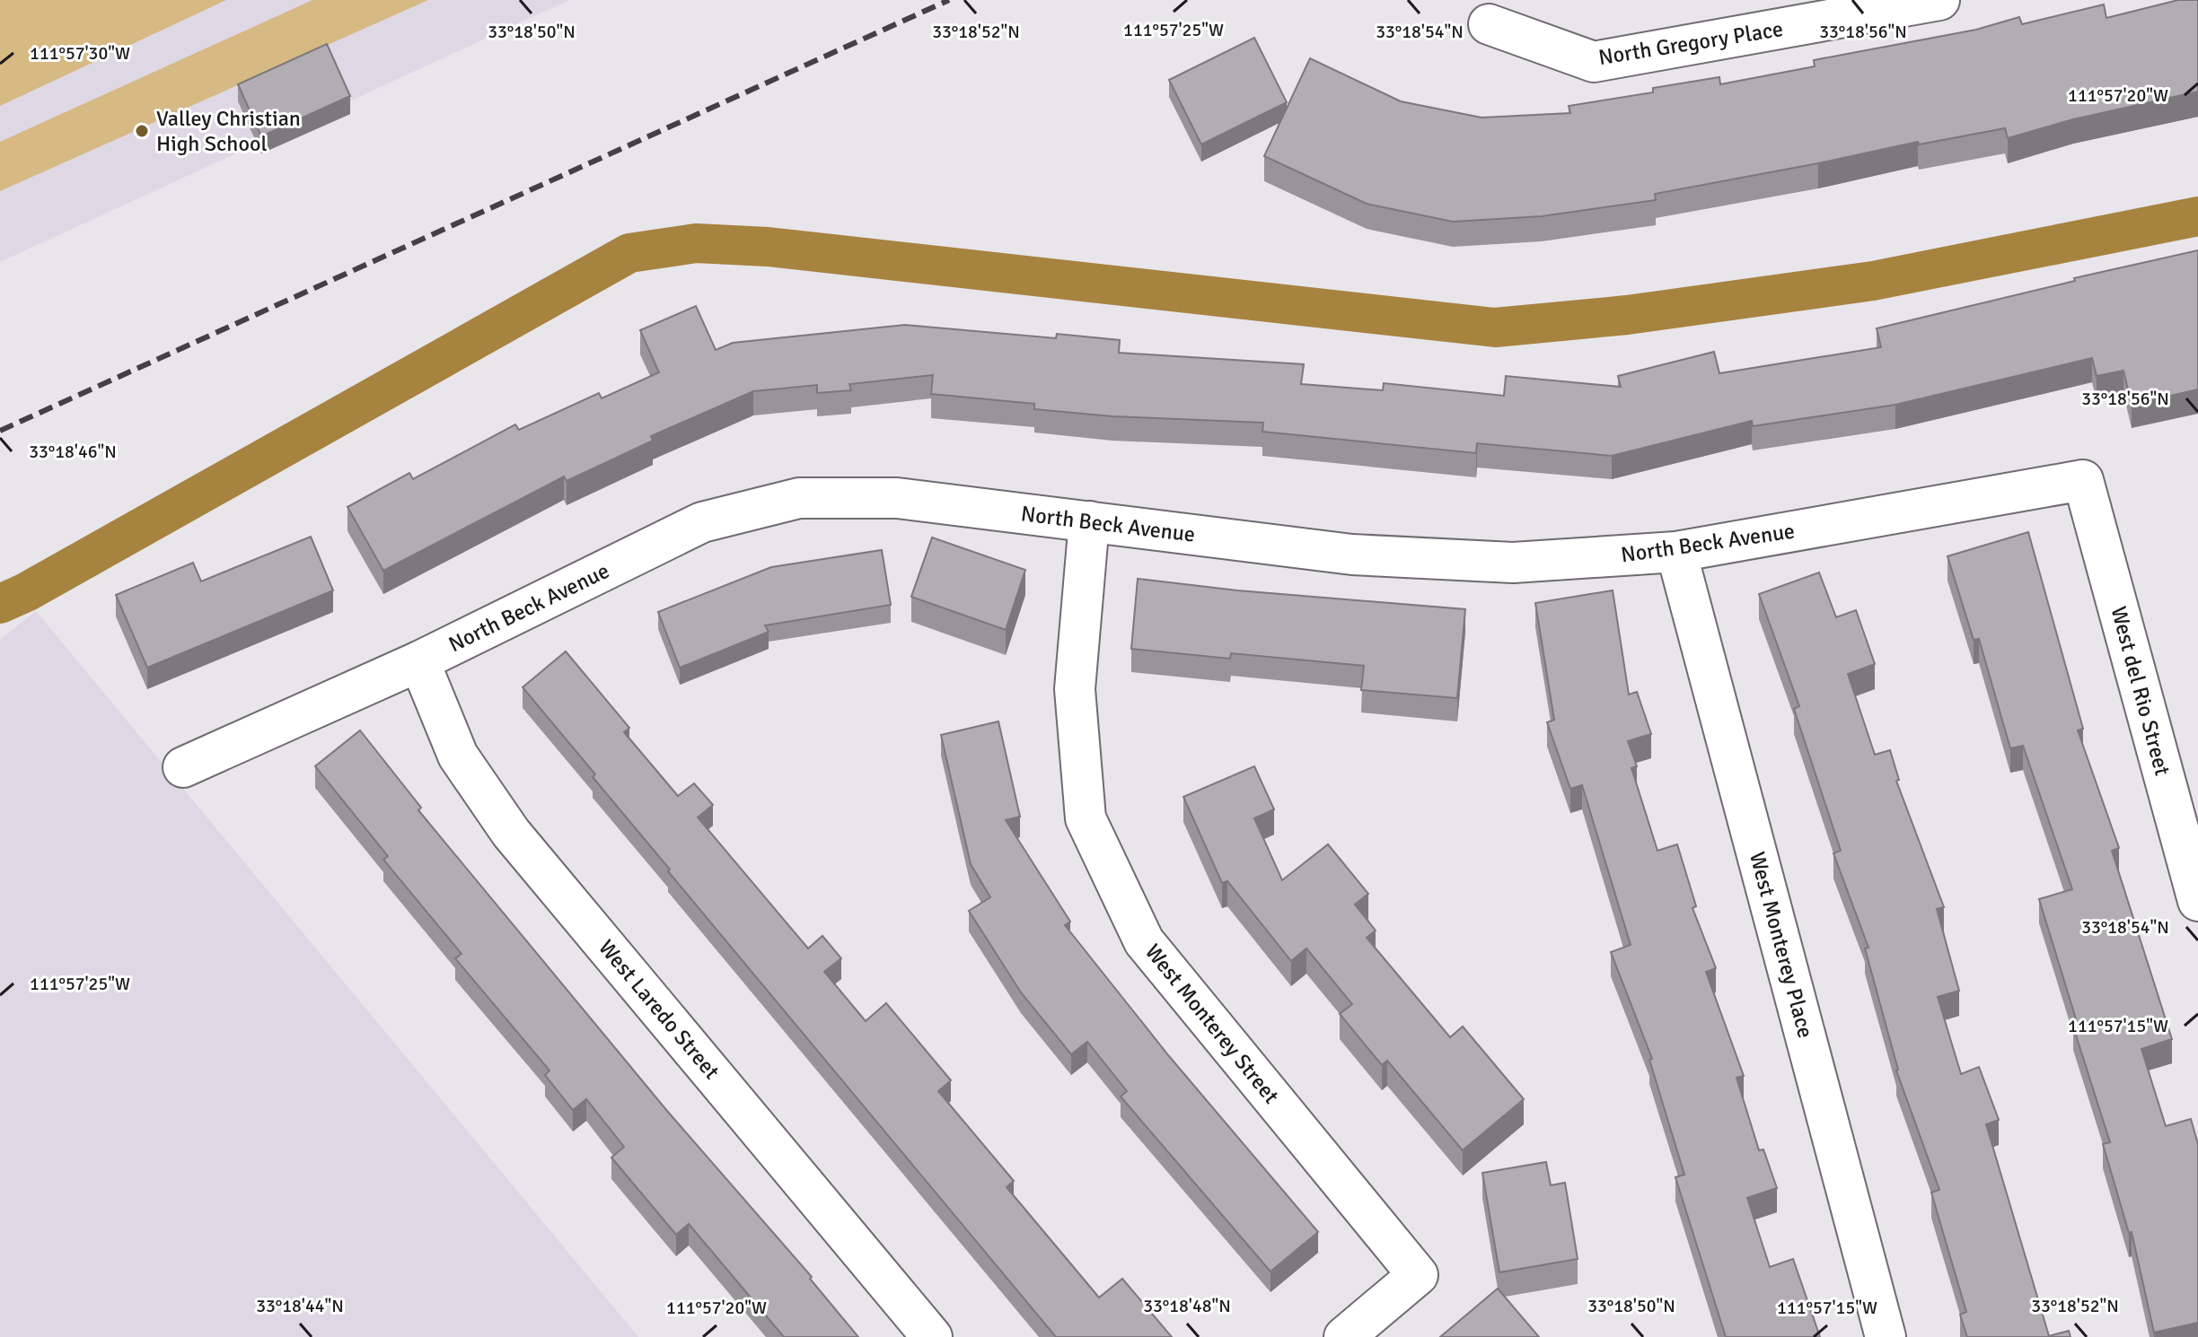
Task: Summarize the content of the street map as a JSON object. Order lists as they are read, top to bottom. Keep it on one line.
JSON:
{"streets":{"street":["North Gregory Place","North Beck Avenue","West del Rio Street","West Monterey Place","West Laredo Street","West Monterey Street"]},"crossings":[["North Beck Avenue","West del Rio Street"],["North Beck Avenue","West Monterey Place"],["North Beck Avenue","West Laredo Street"],["North Beck Avenue","West Monterey Street"]],"places":["Valley Christian High School"],"coordinates":["111°57'25\"W","33°18'50\"N","33°18'52\"N","33°18'54\"N","33°18'56\"N","111°57'30\"W","111°57'20\"W","33°18'46\"N","111°57'15\"W","33°18'44\"N","33°18'48\"N"]}
